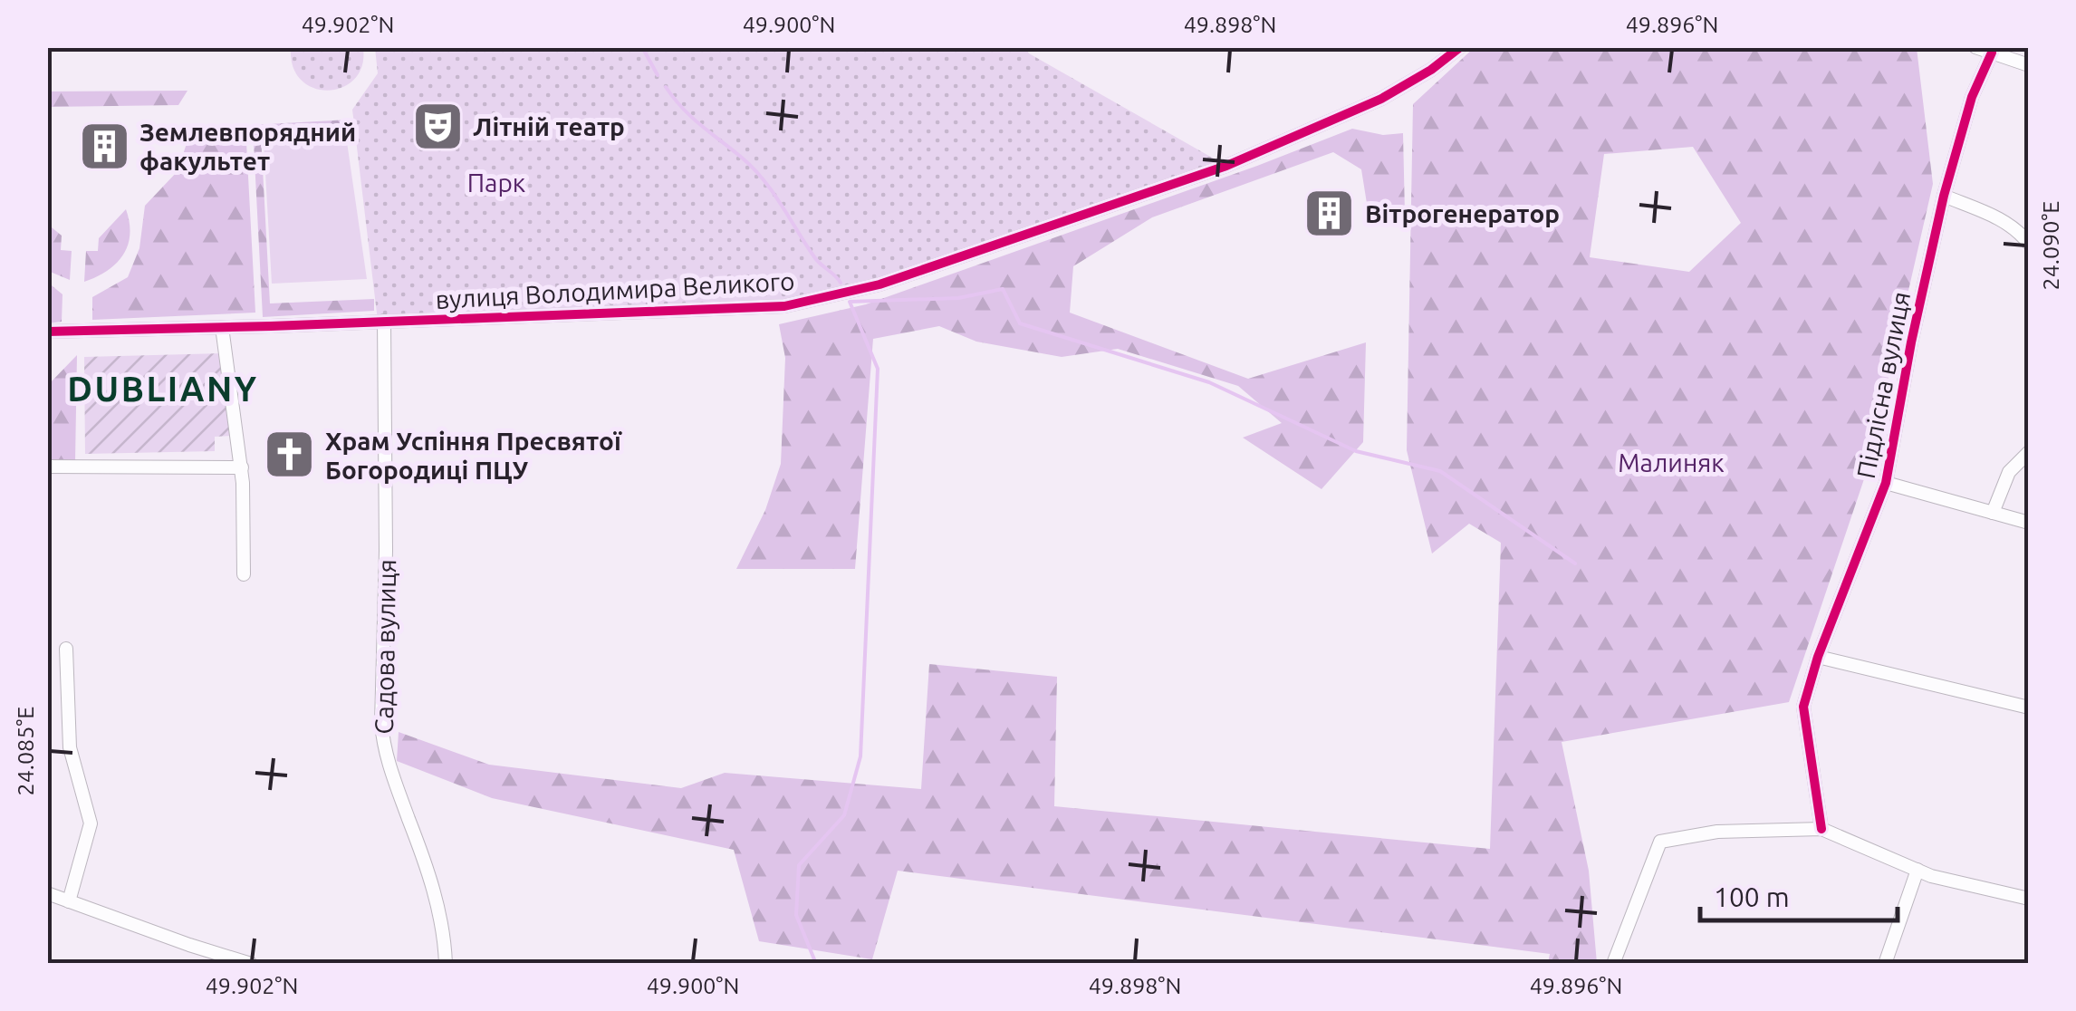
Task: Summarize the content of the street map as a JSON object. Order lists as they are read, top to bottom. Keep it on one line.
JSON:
{"streets":{"street":["вулиця Володимира Великого","Підлісна вулиця","Садова вулиця"]},"crossings":[["вулиця Володимира Великого","Садова вулиця"]],"districts":["DUBLIANY"],"parks":["Парк","Малиняк"],"places":{"theatre":["Літній театр"],"building":["Землевпорядний факультет","Вітрогенератор"],"church":["Храм Успіння Пресвятої Богородиці ПЦУ"]},"scale_bar":"100 m","coordinates":["49.902°N","49.900°N","49.898°N","49.896°N","24.090°E","24.085°E"]}
